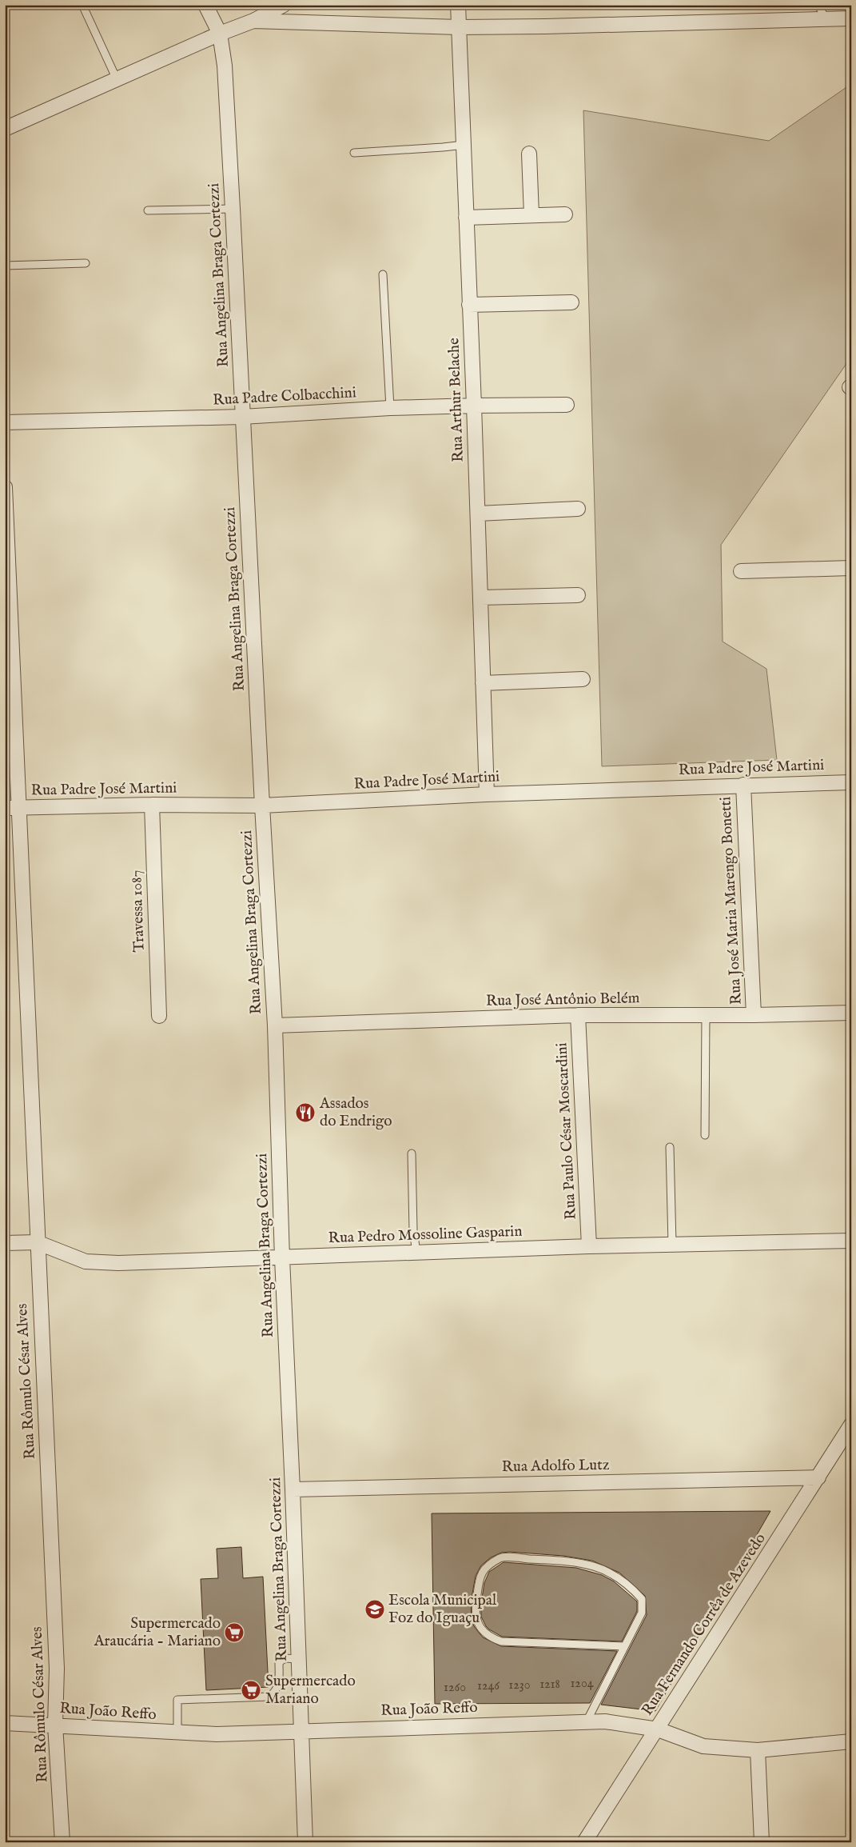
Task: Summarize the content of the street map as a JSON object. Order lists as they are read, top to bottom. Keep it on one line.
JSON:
{"streets":{"street":["Rua Angelina Braga Cortezzi","Rua Padre Colbacchini","Rua Arthur Belache","Rua Padre José Martini","Rua José Maria Marengo Bonetti","Travessa 1087","Rua José Antônio Belém","Rua Paulo César Moscardini","Rua Pedro Mossoline Gasparin","Rua Rômulo César Alves","Rua Adolfo Lutz","Rua Fernando Corrêa de Azevedo","Rua João Reffo"]},"crossings":[["Rua Angelina Braga Cortezzi","Rua Padre Colbacchini"],["Rua Angelina Braga Cortezzi","Rua Padre José Martini"],["Rua Angelina Braga Cortezzi","Rua José Antônio Belém"],["Rua Angelina Braga Cortezzi","Rua Pedro Mossoline Gasparin"],["Rua Angelina Braga Cortezzi","Rua Adolfo Lutz"],["Rua Angelina Braga Cortezzi","Rua João Reffo"],["Rua Padre Colbacchini","Rua Arthur Belache"],["Rua Arthur Belache","Rua Padre José Martini"],["Rua Padre José Martini","Rua José Maria Marengo Bonetti"],["Rua Padre José Martini","Travessa 1087"],["Rua Padre José Martini","Rua Rômulo César Alves"],["Rua José Maria Marengo Bonetti","Rua José Antônio Belém"],["Rua José Antônio Belém","Rua Paulo César Moscardini"],["Rua Paulo César Moscardini","Rua Pedro Mossoline Gasparin"],["Rua Pedro Mossoline Gasparin","Rua Rômulo César Alves"],["Rua Rômulo César Alves","Rua João Reffo"],["Rua Adolfo Lutz","Rua Fernando Corrêa de Azevedo"],["Rua Fernando Corrêa de Azevedo","Rua João Reffo"]],"places":{"restaurant":["Assados do Endrigo"],"school or university":["Escola Municipal Foz do Iguaçu"],"supermarket":["Supermercado Araucária - Mariano","Supermercado Mariano"]},"house_numbers":["1204","1218","1230","1246","1260"]}
